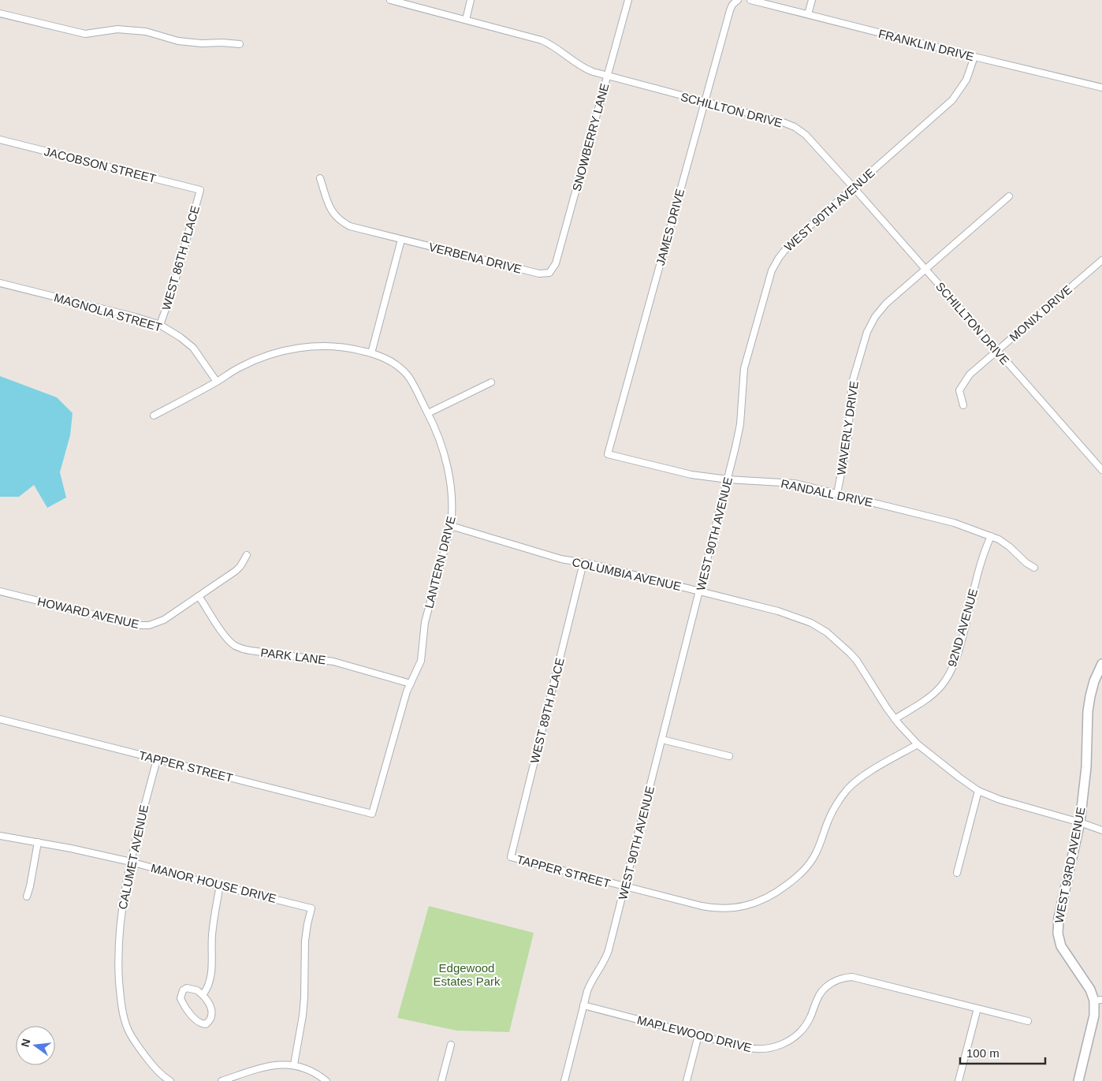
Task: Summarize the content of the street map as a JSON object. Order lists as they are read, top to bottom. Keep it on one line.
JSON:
{"streets":{"street":["FRANKLIN DRIVE","SCHILLTON DRIVE","SNOWBERRY LANE","JACOBSON STREET","WEST 90TH AVENUE","JAMES DRIVE","WEST 86TH PLACE","VERBENA DRIVE","MAGNOLIA STREET","MONIX DRIVE","WAVERLY DRIVE","RANDALL DRIVE","LANTERN DRIVE","COLUMBIA AVENUE","HOWARD AVENUE","92ND AVENUE","PARK LANE","WEST 89TH PLACE","TAPPER STREET","CALUMET AVENUE","WEST 93RD AVENUE","MANOR HOUSE DRIVE","MAPLEWOOD DRIVE"]},"crossings":[["FRANKLIN DRIVE","WEST 90TH AVENUE"],["SCHILLTON DRIVE","SNOWBERRY LANE"],["SCHILLTON DRIVE","WEST 90TH AVENUE"],["SCHILLTON DRIVE","JAMES DRIVE"],["SCHILLTON DRIVE","MONIX DRIVE"],["SCHILLTON DRIVE","WAVERLY DRIVE"],["SNOWBERRY LANE","VERBENA DRIVE"],["JACOBSON STREET","WEST 86TH PLACE"],["WEST 90TH AVENUE","RANDALL DRIVE"],["WEST 90TH AVENUE","COLUMBIA AVENUE"],["WEST 90TH AVENUE","TAPPER STREET"],["WEST 90TH AVENUE","MAPLEWOOD DRIVE"],["JAMES DRIVE","RANDALL DRIVE"],["WEST 86TH PLACE","MAGNOLIA STREET"],["MAGNOLIA STREET","LANTERN DRIVE"],["WAVERLY DRIVE","RANDALL DRIVE"],["RANDALL DRIVE","92ND AVENUE"],["LANTERN DRIVE","COLUMBIA AVENUE"],["LANTERN DRIVE","PARK LANE"],["LANTERN DRIVE","TAPPER STREET"],["COLUMBIA AVENUE","92ND AVENUE"],["COLUMBIA AVENUE","WEST 89TH PLACE"],["COLUMBIA AVENUE","TAPPER STREET"],["COLUMBIA AVENUE","WEST 93RD AVENUE"],["HOWARD AVENUE","PARK LANE"],["WEST 89TH PLACE","TAPPER STREET"],["TAPPER STREET","CALUMET AVENUE"],["CALUMET AVENUE","MANOR HOUSE DRIVE"]],"parks":["Edgewood Estates Park"],"scale_bar":"100 m","north":"left"}
